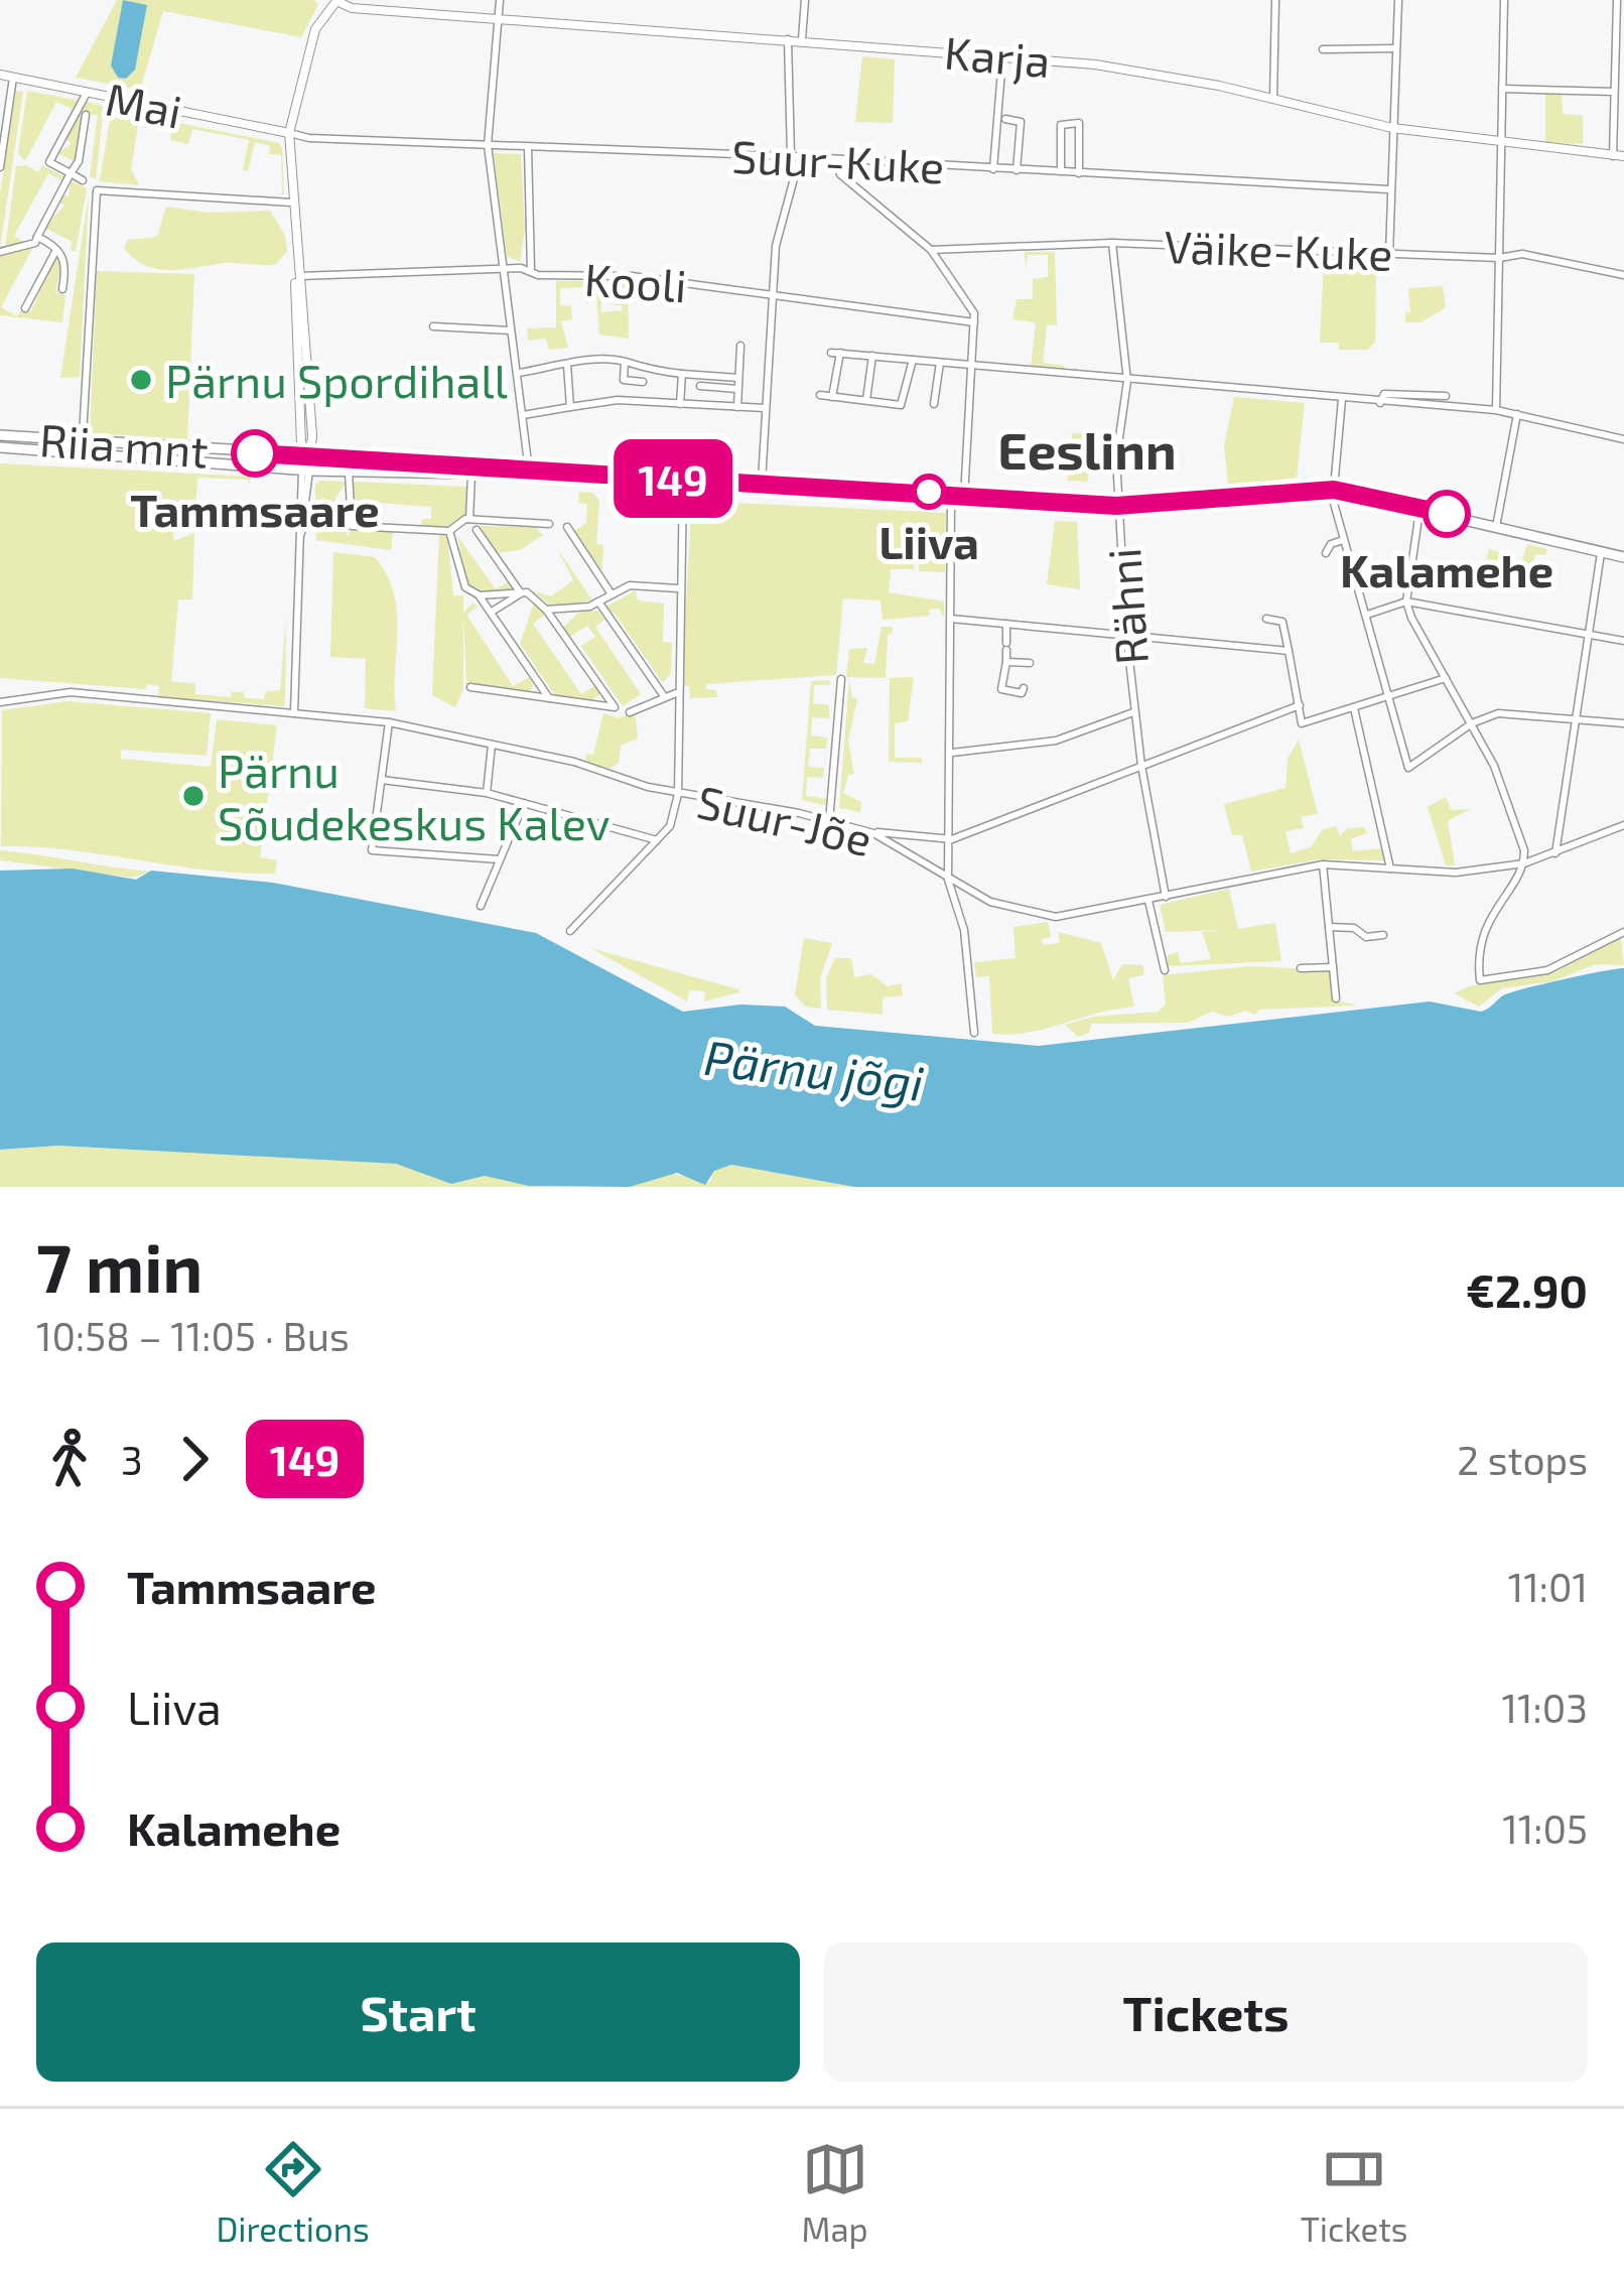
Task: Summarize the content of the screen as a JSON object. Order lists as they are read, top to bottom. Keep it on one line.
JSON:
{"streets":{"main road":["Riia mnt"],"street":["Karja","Mai","Suur-Kuke","Väike-Kuke","Kooli","Rähni","Suur-Jõe"]},"crossings":[["Mai","Suur-Kuke"],["Väike-Kuke","Rähni"],["Riia mnt","Rähni"],["Rähni","Suur-Jõe"]],"districts":["Eeslinn"],"water":["Pärnu jõgi"],"places":["Pärnu Spordihall","Tammsaare","Liiva","Kalamehe","Pärnu Sõudekeskus Kalev"],"lines":["bus line 149"],"page":{"on_map":"149","heading":["7 min","10:58 – 11:05 · Bus","€2.90"],"legs":["3","149","2 stops"],"list":[{"name":"Tammsaare","value":"11:01"},{"name":"Liiva","value":"11:03"},{"name":"Kalamehe","value":"11:05"}],"buttons":["Start","Tickets"],"tabs":["Directions","Map","Tickets"]}}
